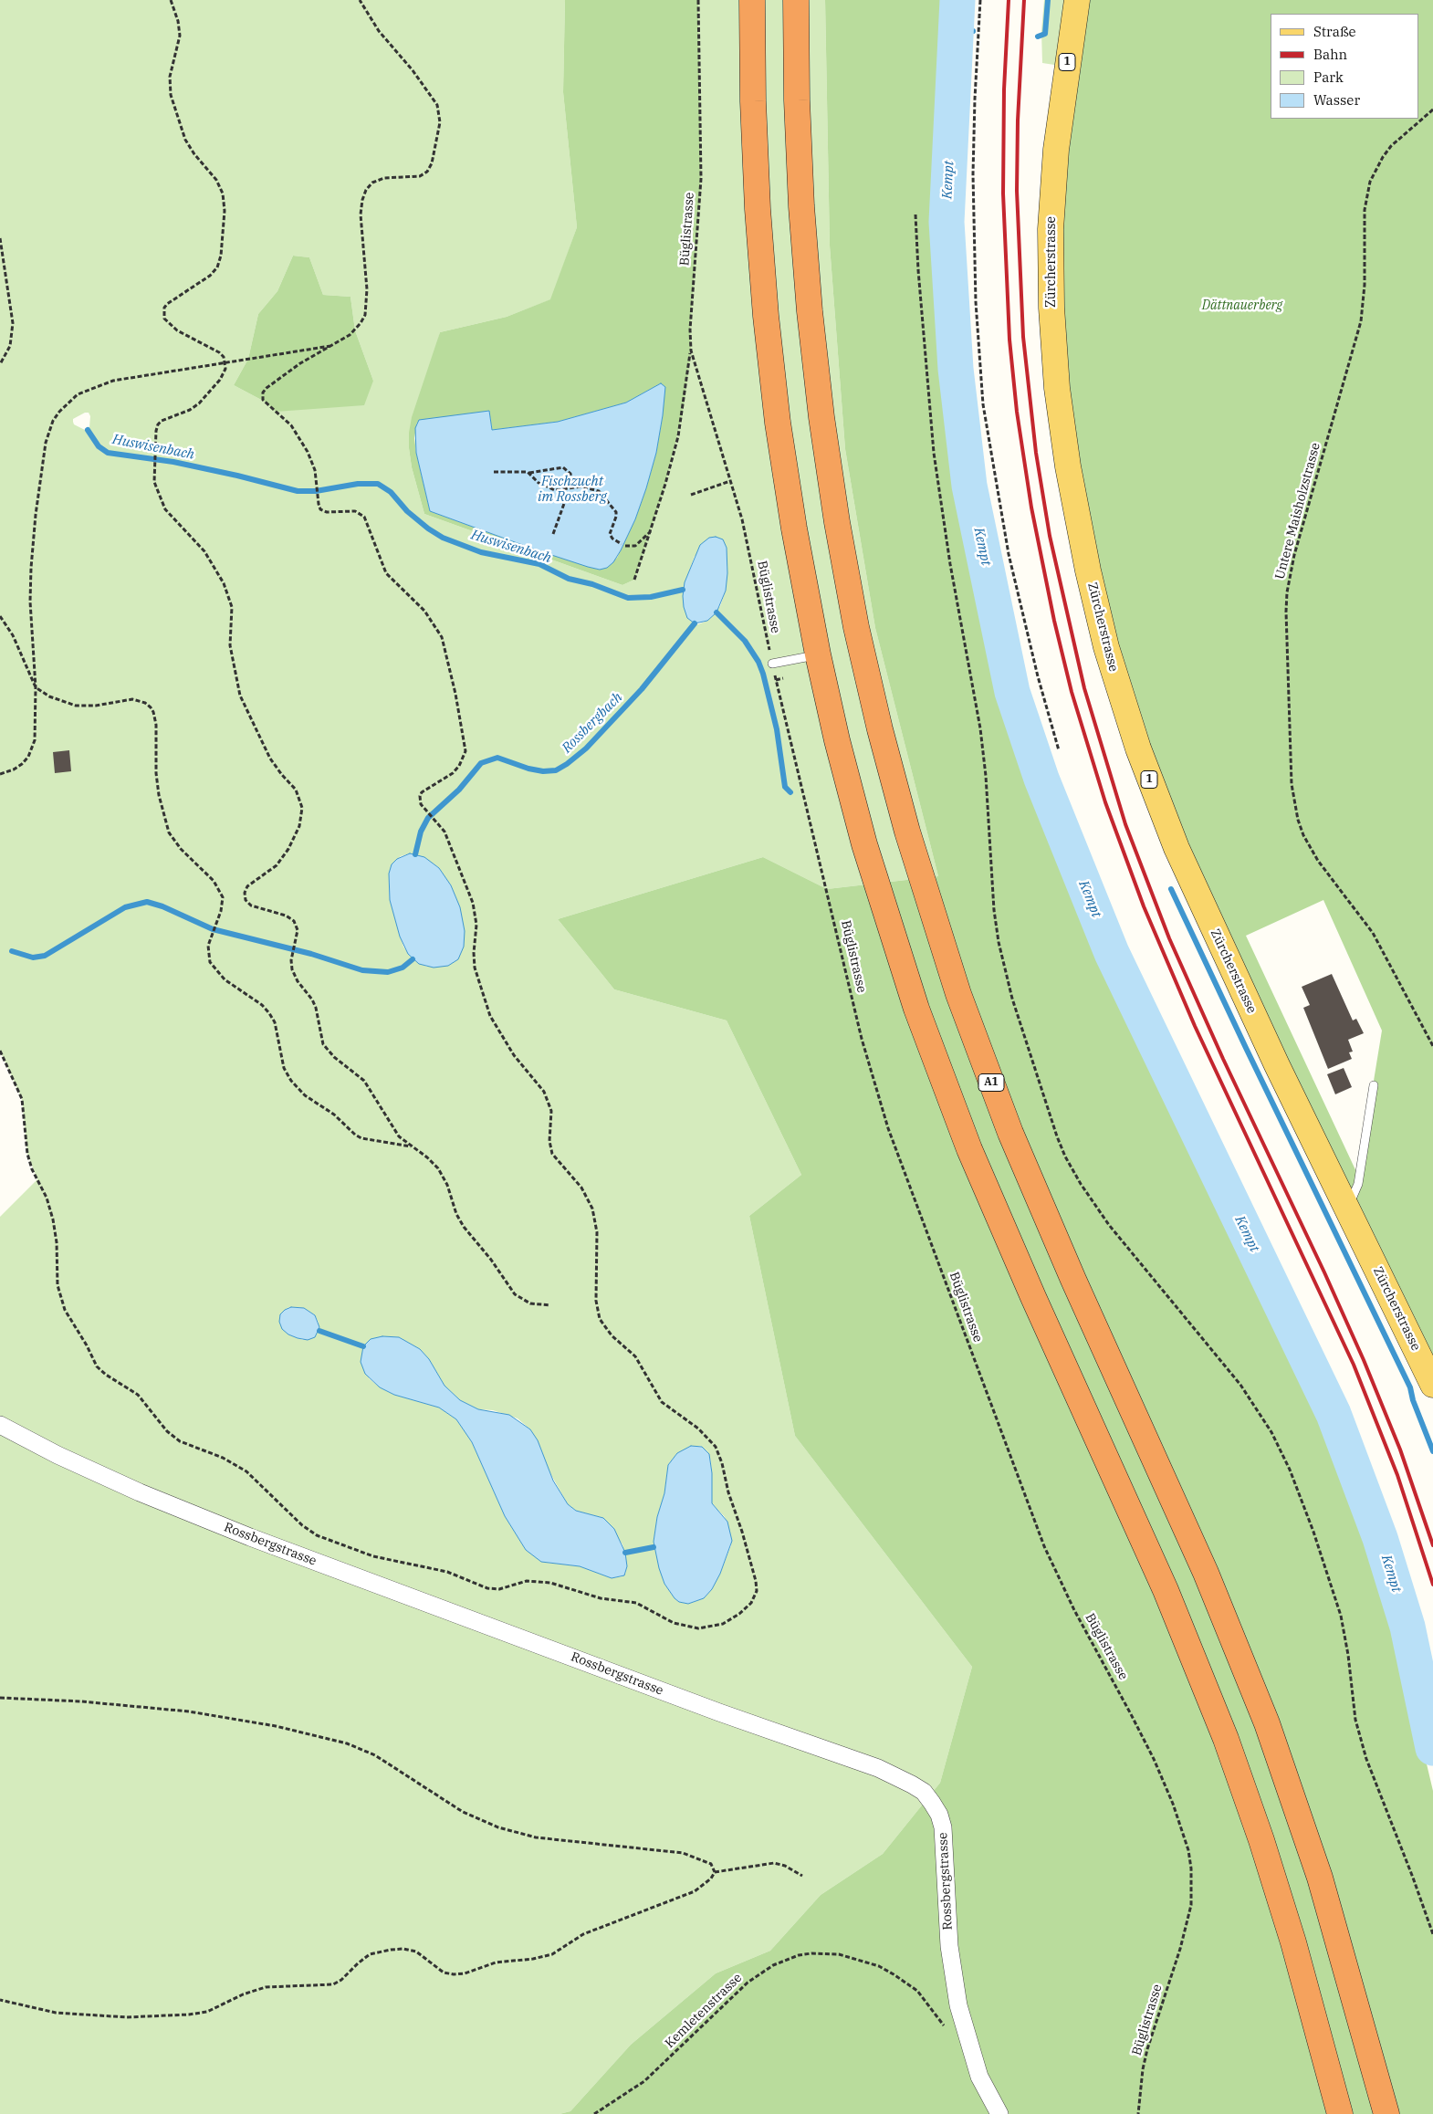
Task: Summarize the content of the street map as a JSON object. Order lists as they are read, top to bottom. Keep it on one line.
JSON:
{"streets":{"highway":["A1"],"main road":["1","Zürcherstrasse"],"street":["Rossbergstrasse"],"path":["Büglistrasse","Untere Maisholzstrasse","Kemletenstrasse"]},"water":["Kempt","Huswisenbach","Fischzucht im Rossberg","Rossbergbach"],"parks":["Dättnauerberg"],"legend":["Straße","Bahn","Park","Wasser"]}
